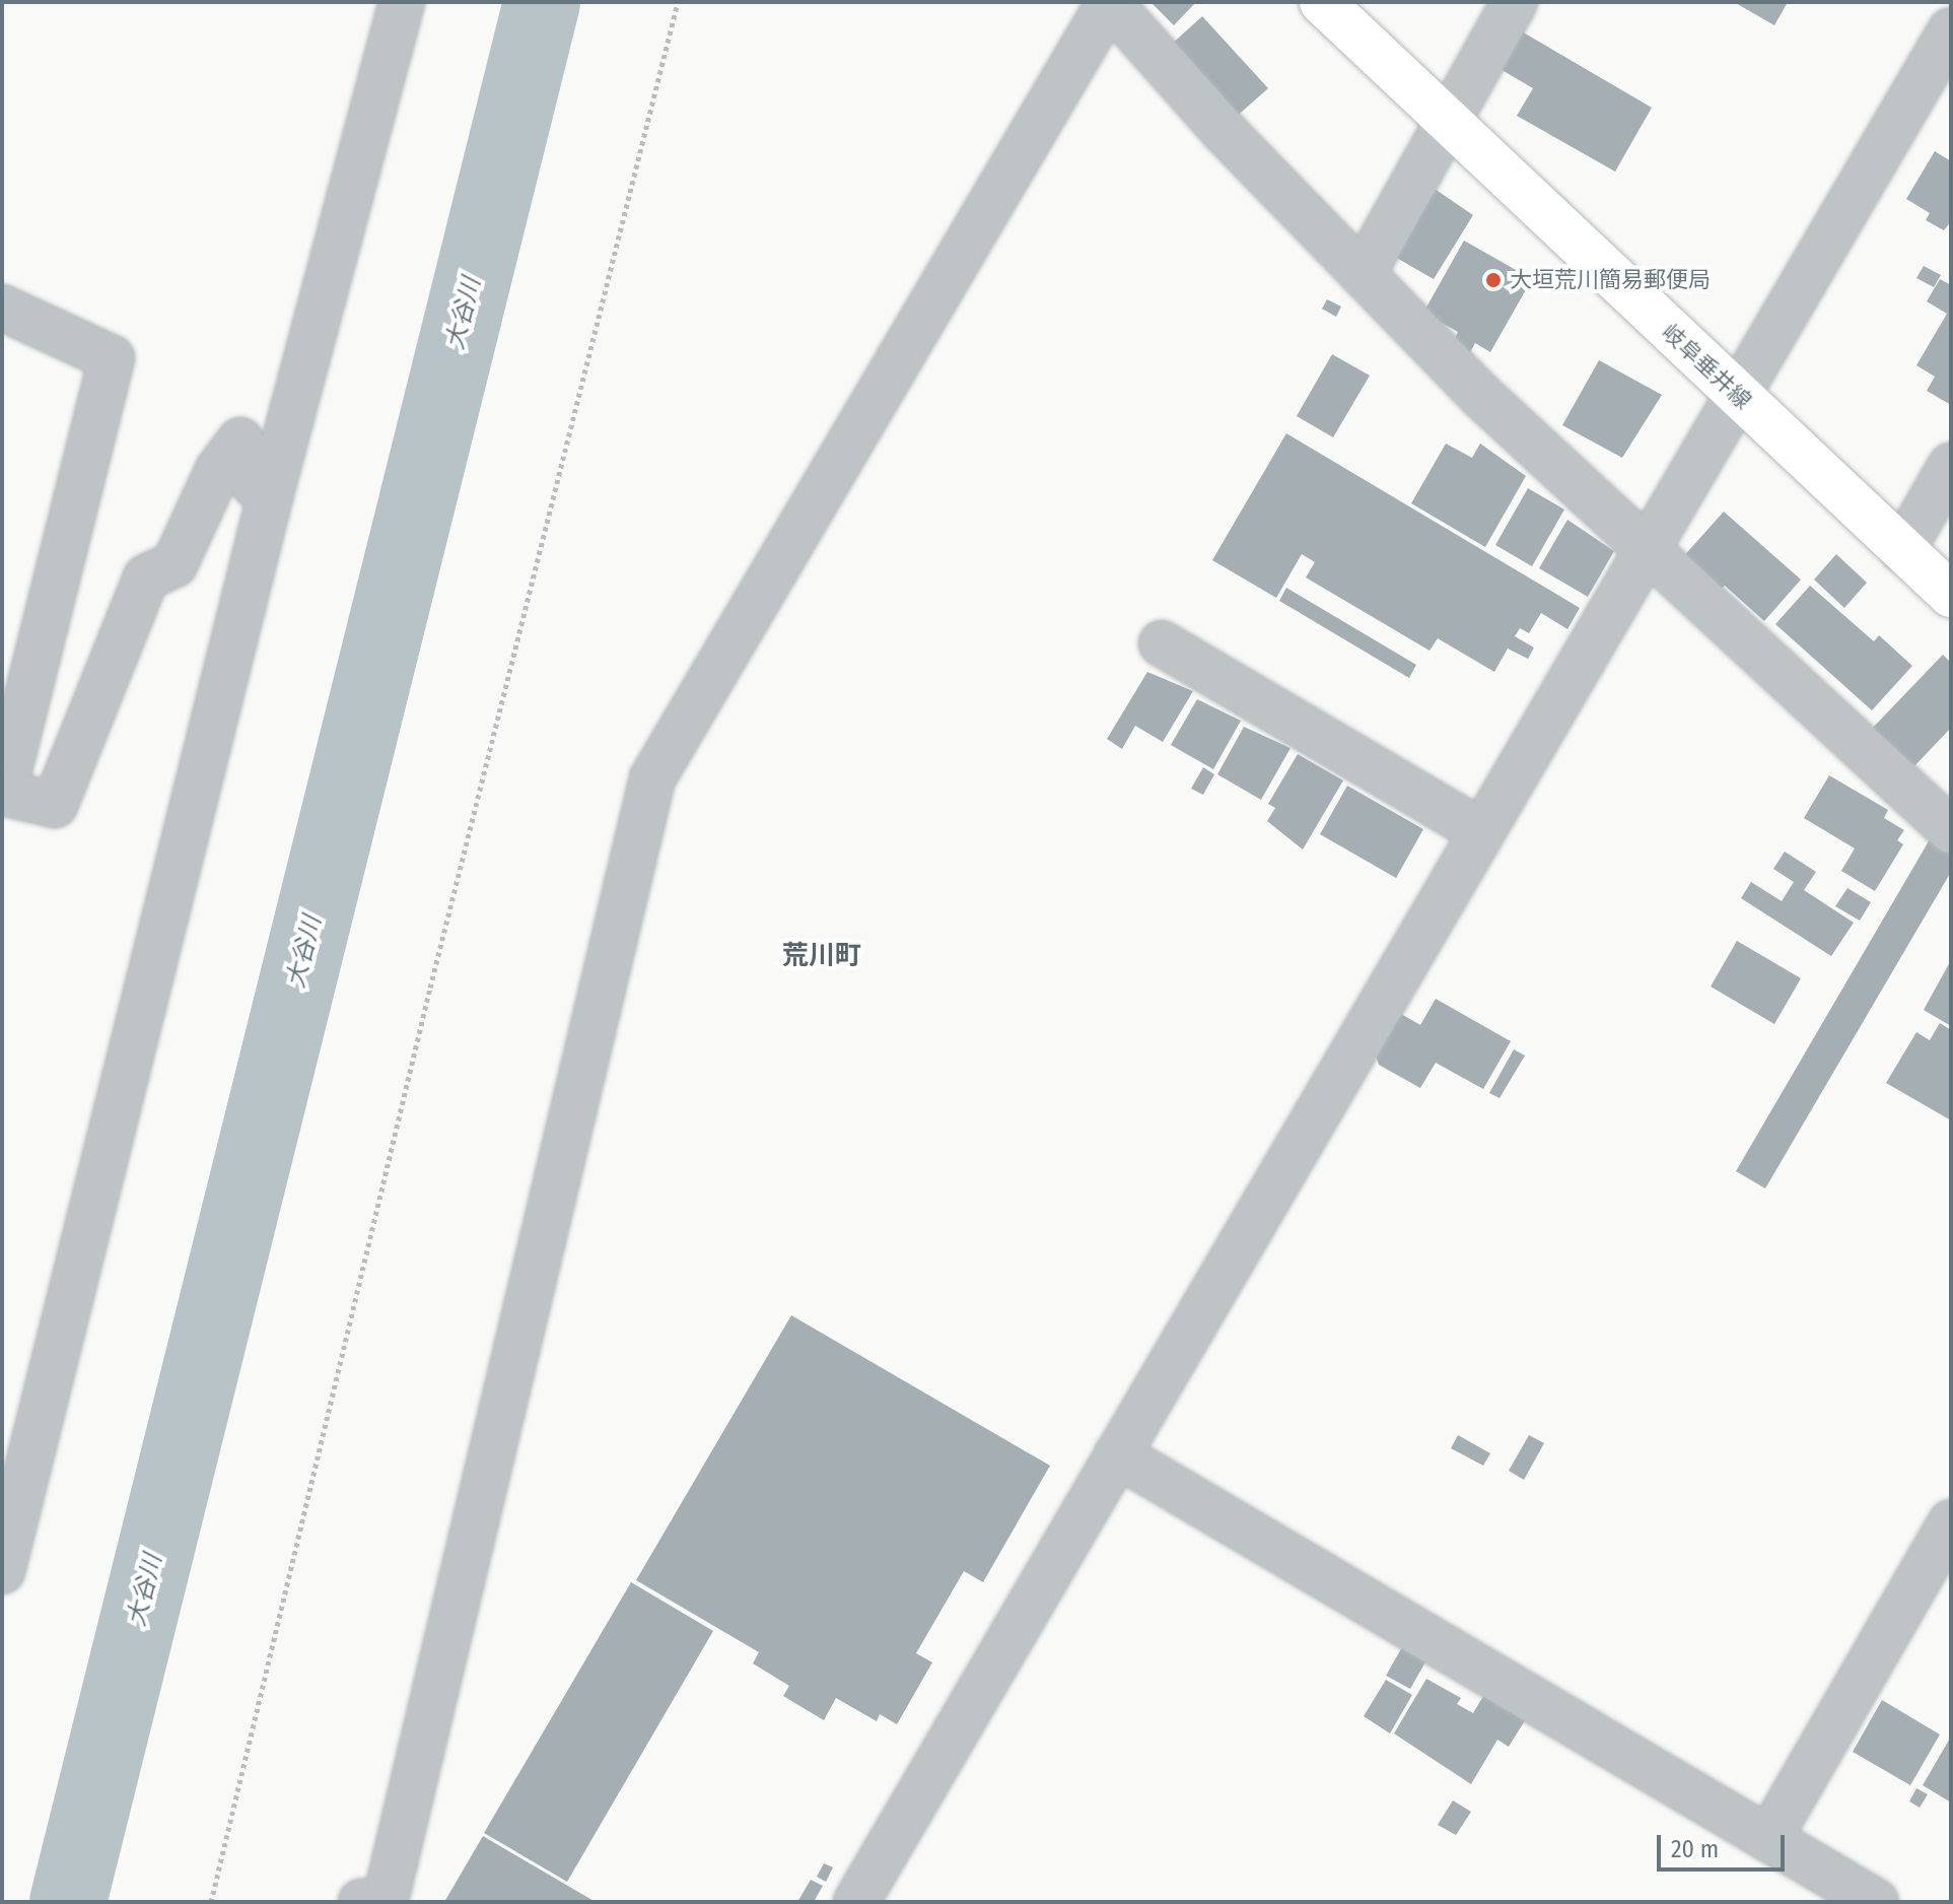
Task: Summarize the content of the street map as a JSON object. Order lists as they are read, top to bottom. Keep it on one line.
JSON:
{"streets":{"main road":["岐阜垂井線"]},"districts":["荒川町"],"water":["大谷川"],"places":["大垣荒川簡易郵便局"],"scale_bar":"20 m"}
